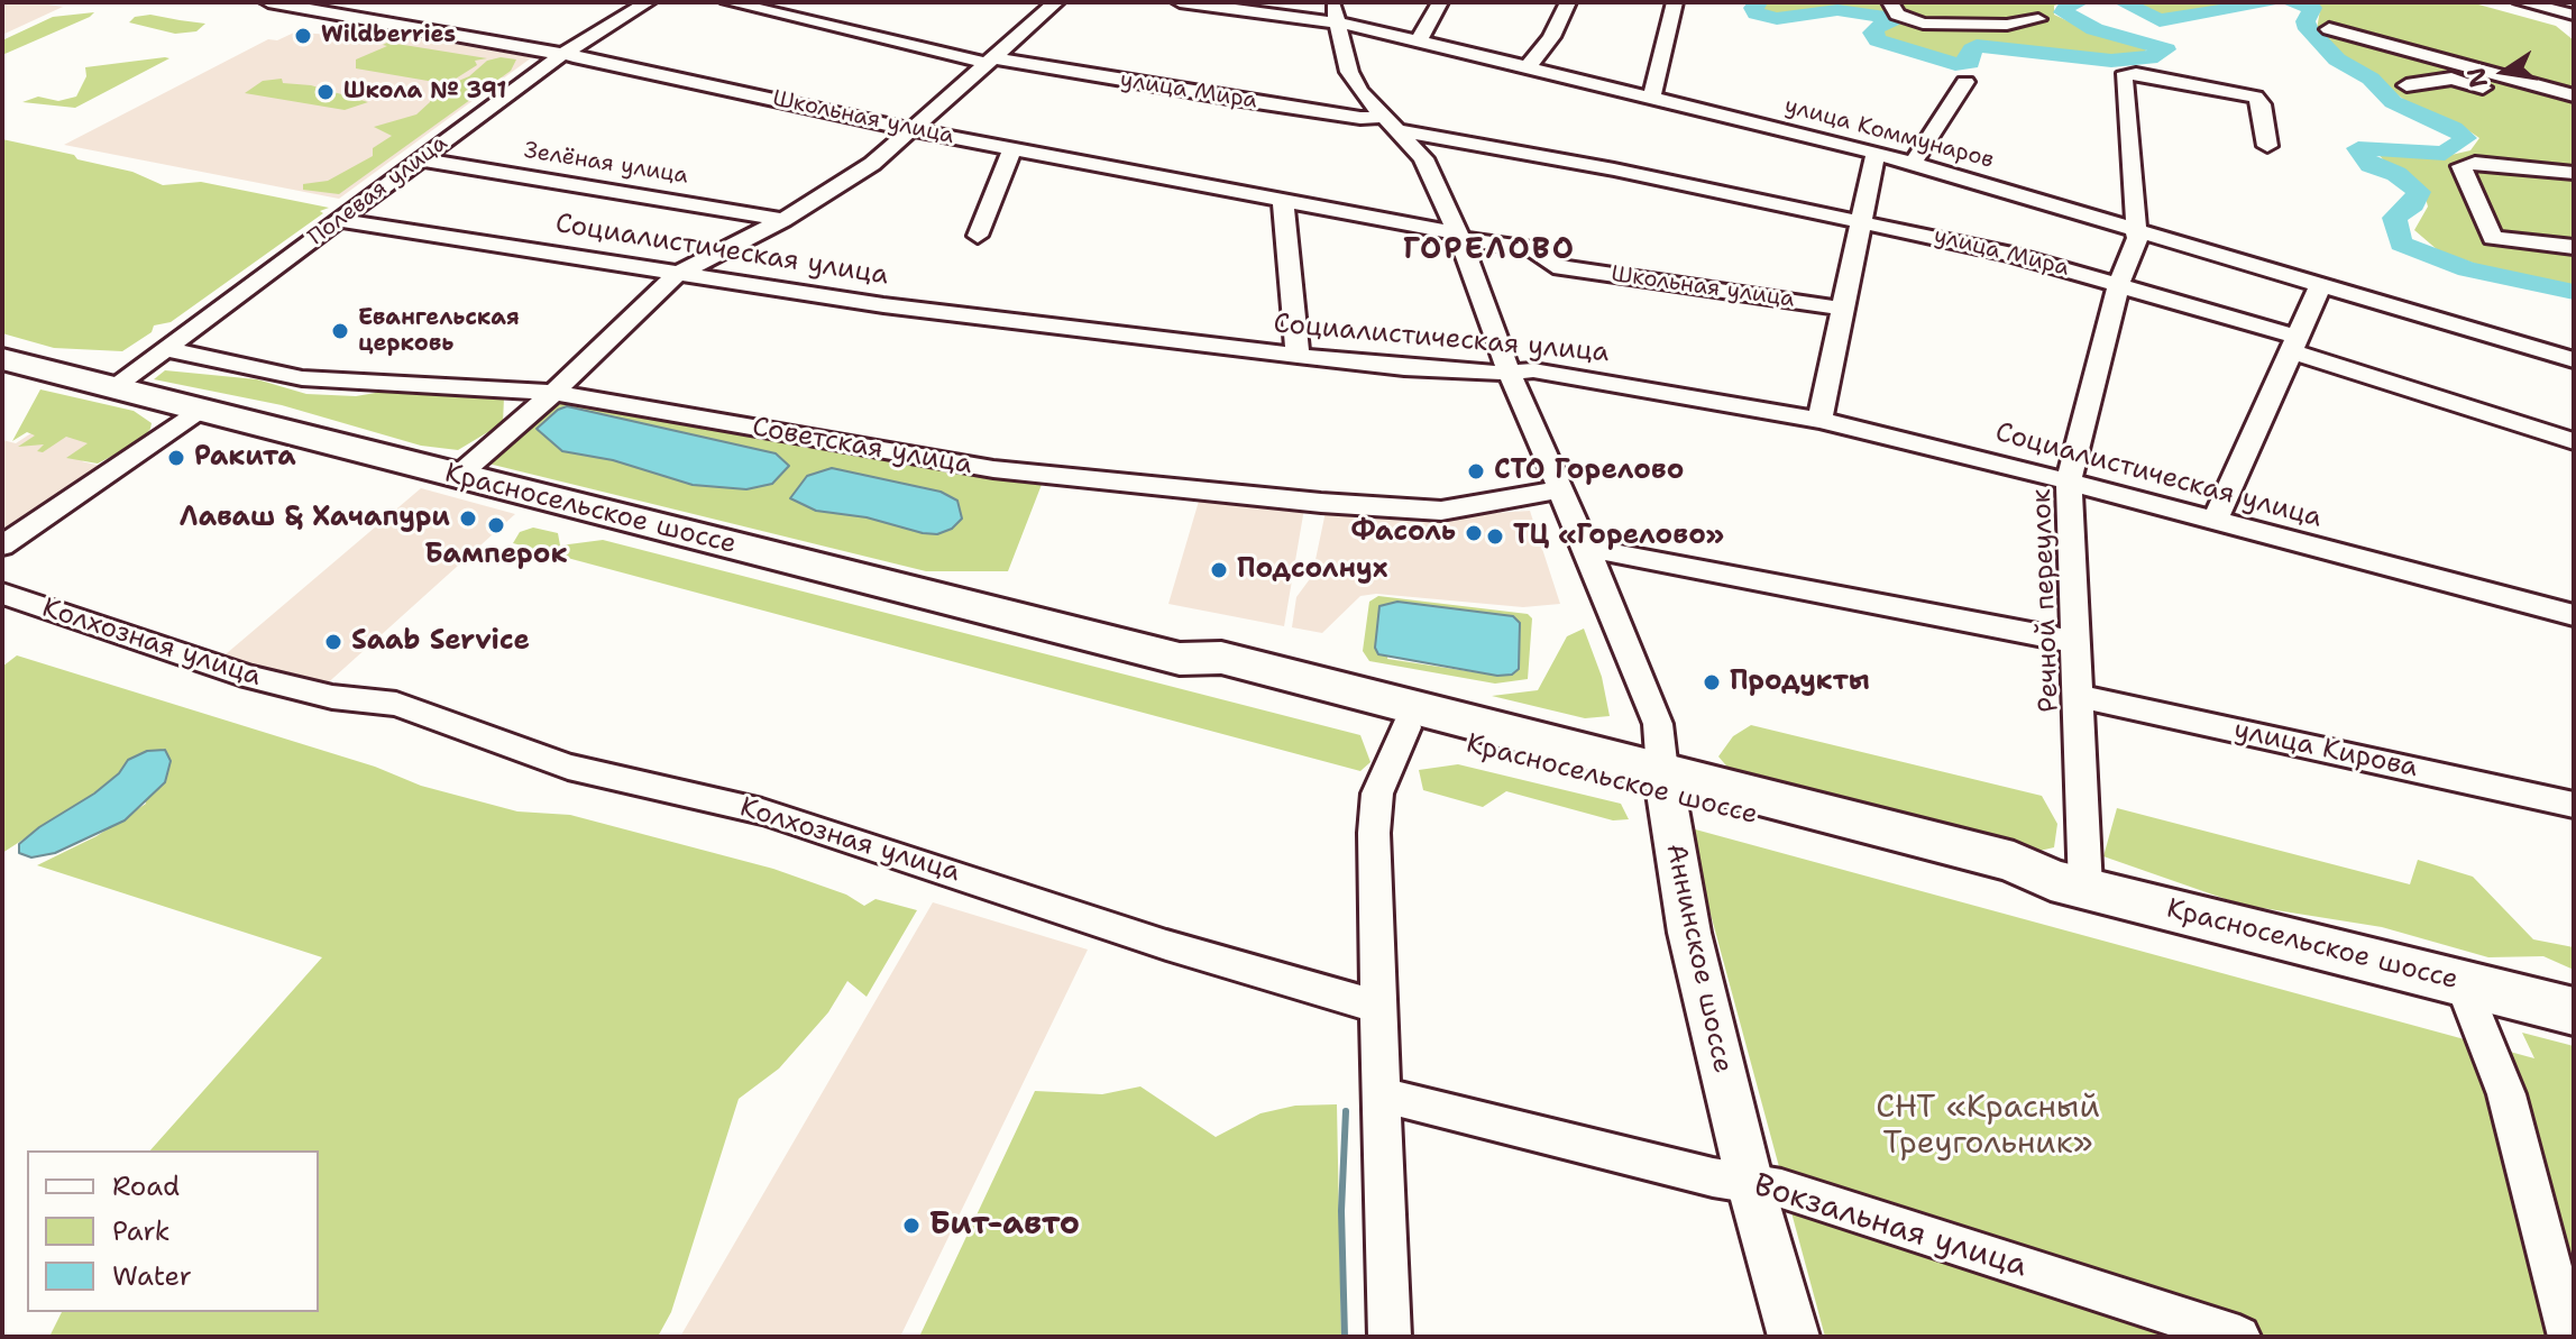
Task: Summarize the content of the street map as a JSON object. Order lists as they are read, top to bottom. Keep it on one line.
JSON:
{"streets":{"highway":["Красносельское шоссе"],"main road":["Аннинское шоссе"],"street":["улица Мира","Школьная улица","улица Коммунаров","Зелёная улица","Полевая улица","Социалистическая улица","Советская улица","Речной переулок","Колхозная улица","улица Кирова","Вокзальная улица"]},"crossings":[["улица Мира","Речной переулок"],["улица Мира","Аннинское шоссе"],["Школьная улица","Полевая улица"],["Школьная улица","Аннинское шоссе"],["улица Коммунаров","Речной переулок"],["улица Коммунаров","Аннинское шоссе"],["Зелёная улица","Полевая улица"],["Полевая улица","Социалистическая улица"],["Полевая улица","Советская улица"],["Полевая улица","Красносельское шоссе"],["Социалистическая улица","Речной переулок"],["Социалистическая улица","Аннинское шоссе"],["Советская улица","Аннинское шоссе"],["Красносельское шоссе","Речной переулок"],["Красносельское шоссе","Аннинское шоссе"],["Речной переулок","улица Кирова"],["Аннинское шоссе","Вокзальная улица"]],"districts":["ГОРЕЛОВО"],"parks":["СНТ «Красный Треугольник»"],"places":["Wildberries","Школа № 391","Евангельская церковь","Ракита","СТО Горелово","Лаваш & Хачапури","Бамперок","Фасоль","ТЦ «Горелово»","Подсолнух","Saab Service","Продукты","Бит-авто"],"legend":["Road","Park","Water"],"north":"left"}
